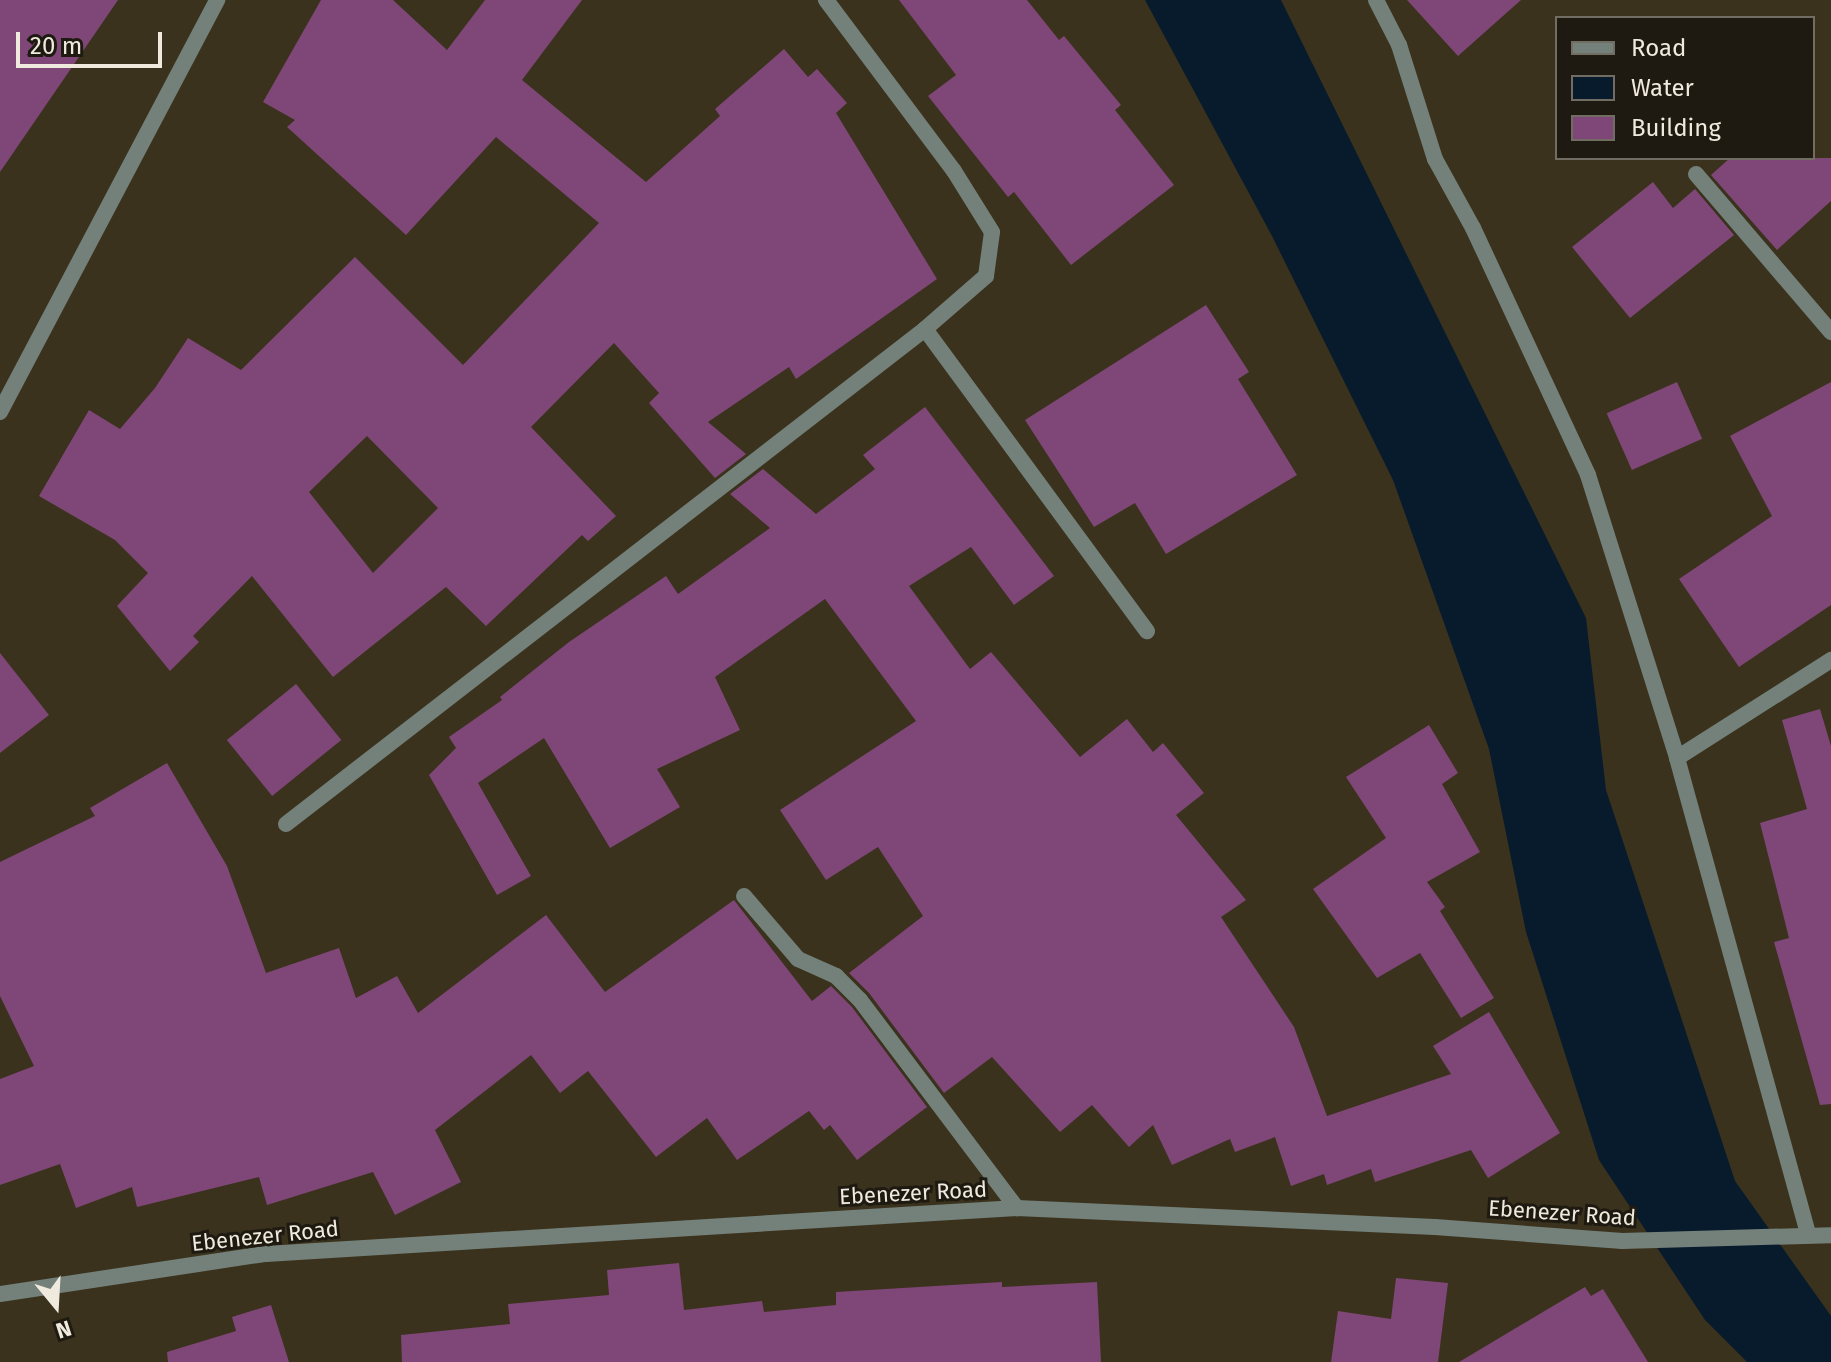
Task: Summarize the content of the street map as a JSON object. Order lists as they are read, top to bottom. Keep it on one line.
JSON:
{"streets":{"street":["Ebenezer Road"]},"legend":["Road","Water","Building"],"scale_bar":"20 m","north":"bottom"}
